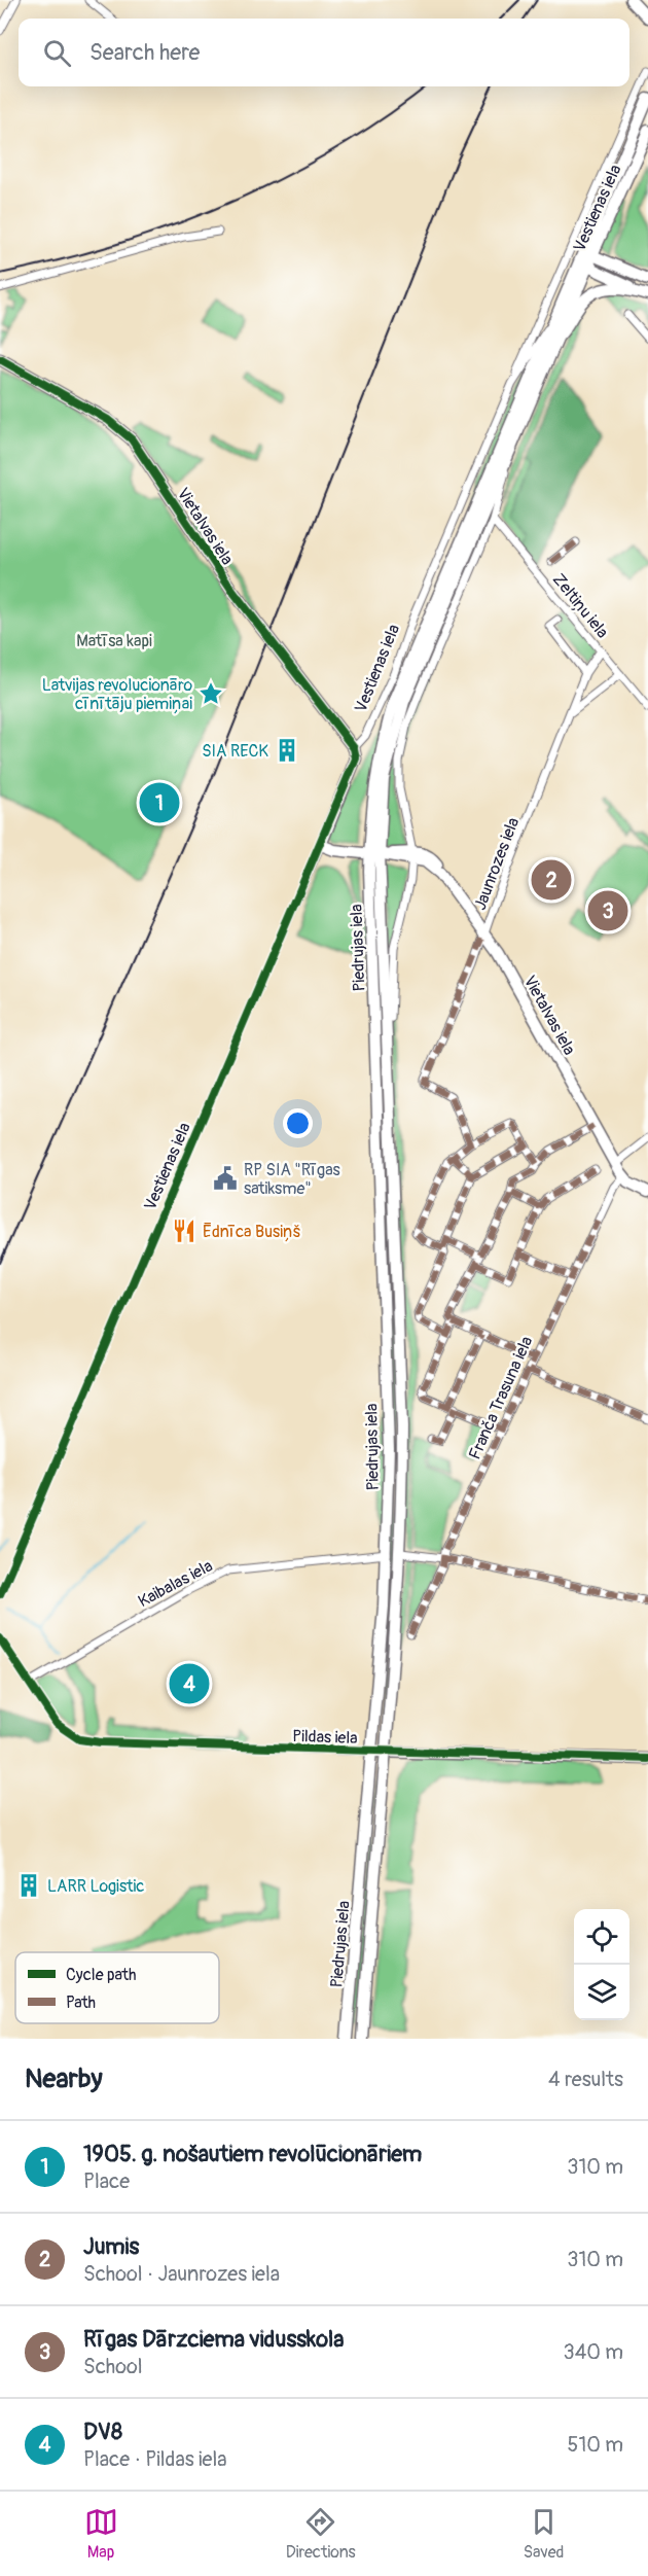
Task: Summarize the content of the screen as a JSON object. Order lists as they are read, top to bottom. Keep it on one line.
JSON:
{"streets":{"main road":["Vestienas iela","Vietalvas iela","Piedrujas iela","Pildas iela"],"street":["Zeltiņu iela","Jaunrozes iela","Franča Trasuna iela","Kaibalas iela"]},"crossings":[["Vestienas iela","Vietalvas iela"],["Vestienas iela","Piedrujas iela"],["Vietalvas iela","Jaunrozes iela"],["Vietalvas iela","Franča Trasuna iela"],["Zeltiņu iela","Jaunrozes iela"],["Piedrujas iela","Kaibalas iela"],["Piedrujas iela","Pildas iela"],["Kaibalas iela","Pildas iela"]],"parks":["Matīsa kapi"],"places":{"place":["Latvijas revolucionāro cīnītāju piemiņai"],"building":["SIA RECK","LARR Logistic"],"public building":["RP SIA \"Rīgas satiksme\""],"restaurant":["Ēdnīca Busiņš"]},"legend":["Cycle path","Path"],"page":{"search":"Search here","pins":["1","2","3","4"],"heading":["Nearby","4 results"],"list":[{"mark":"1","name":"1905. g. nošautiem revolūcionāriem","note":"Place","value":"310 m"},{"mark":"2","name":"Jumis","note":"School · Jaunrozes iela","value":"310 m"},{"mark":"3","name":"Rīgas Dārzciema vidusskola","note":"School","value":"340 m"},{"mark":"4","name":"DV8","note":"Place · Pildas iela","value":"510 m"}],"nav":["Map","Directions","Saved"]}}
